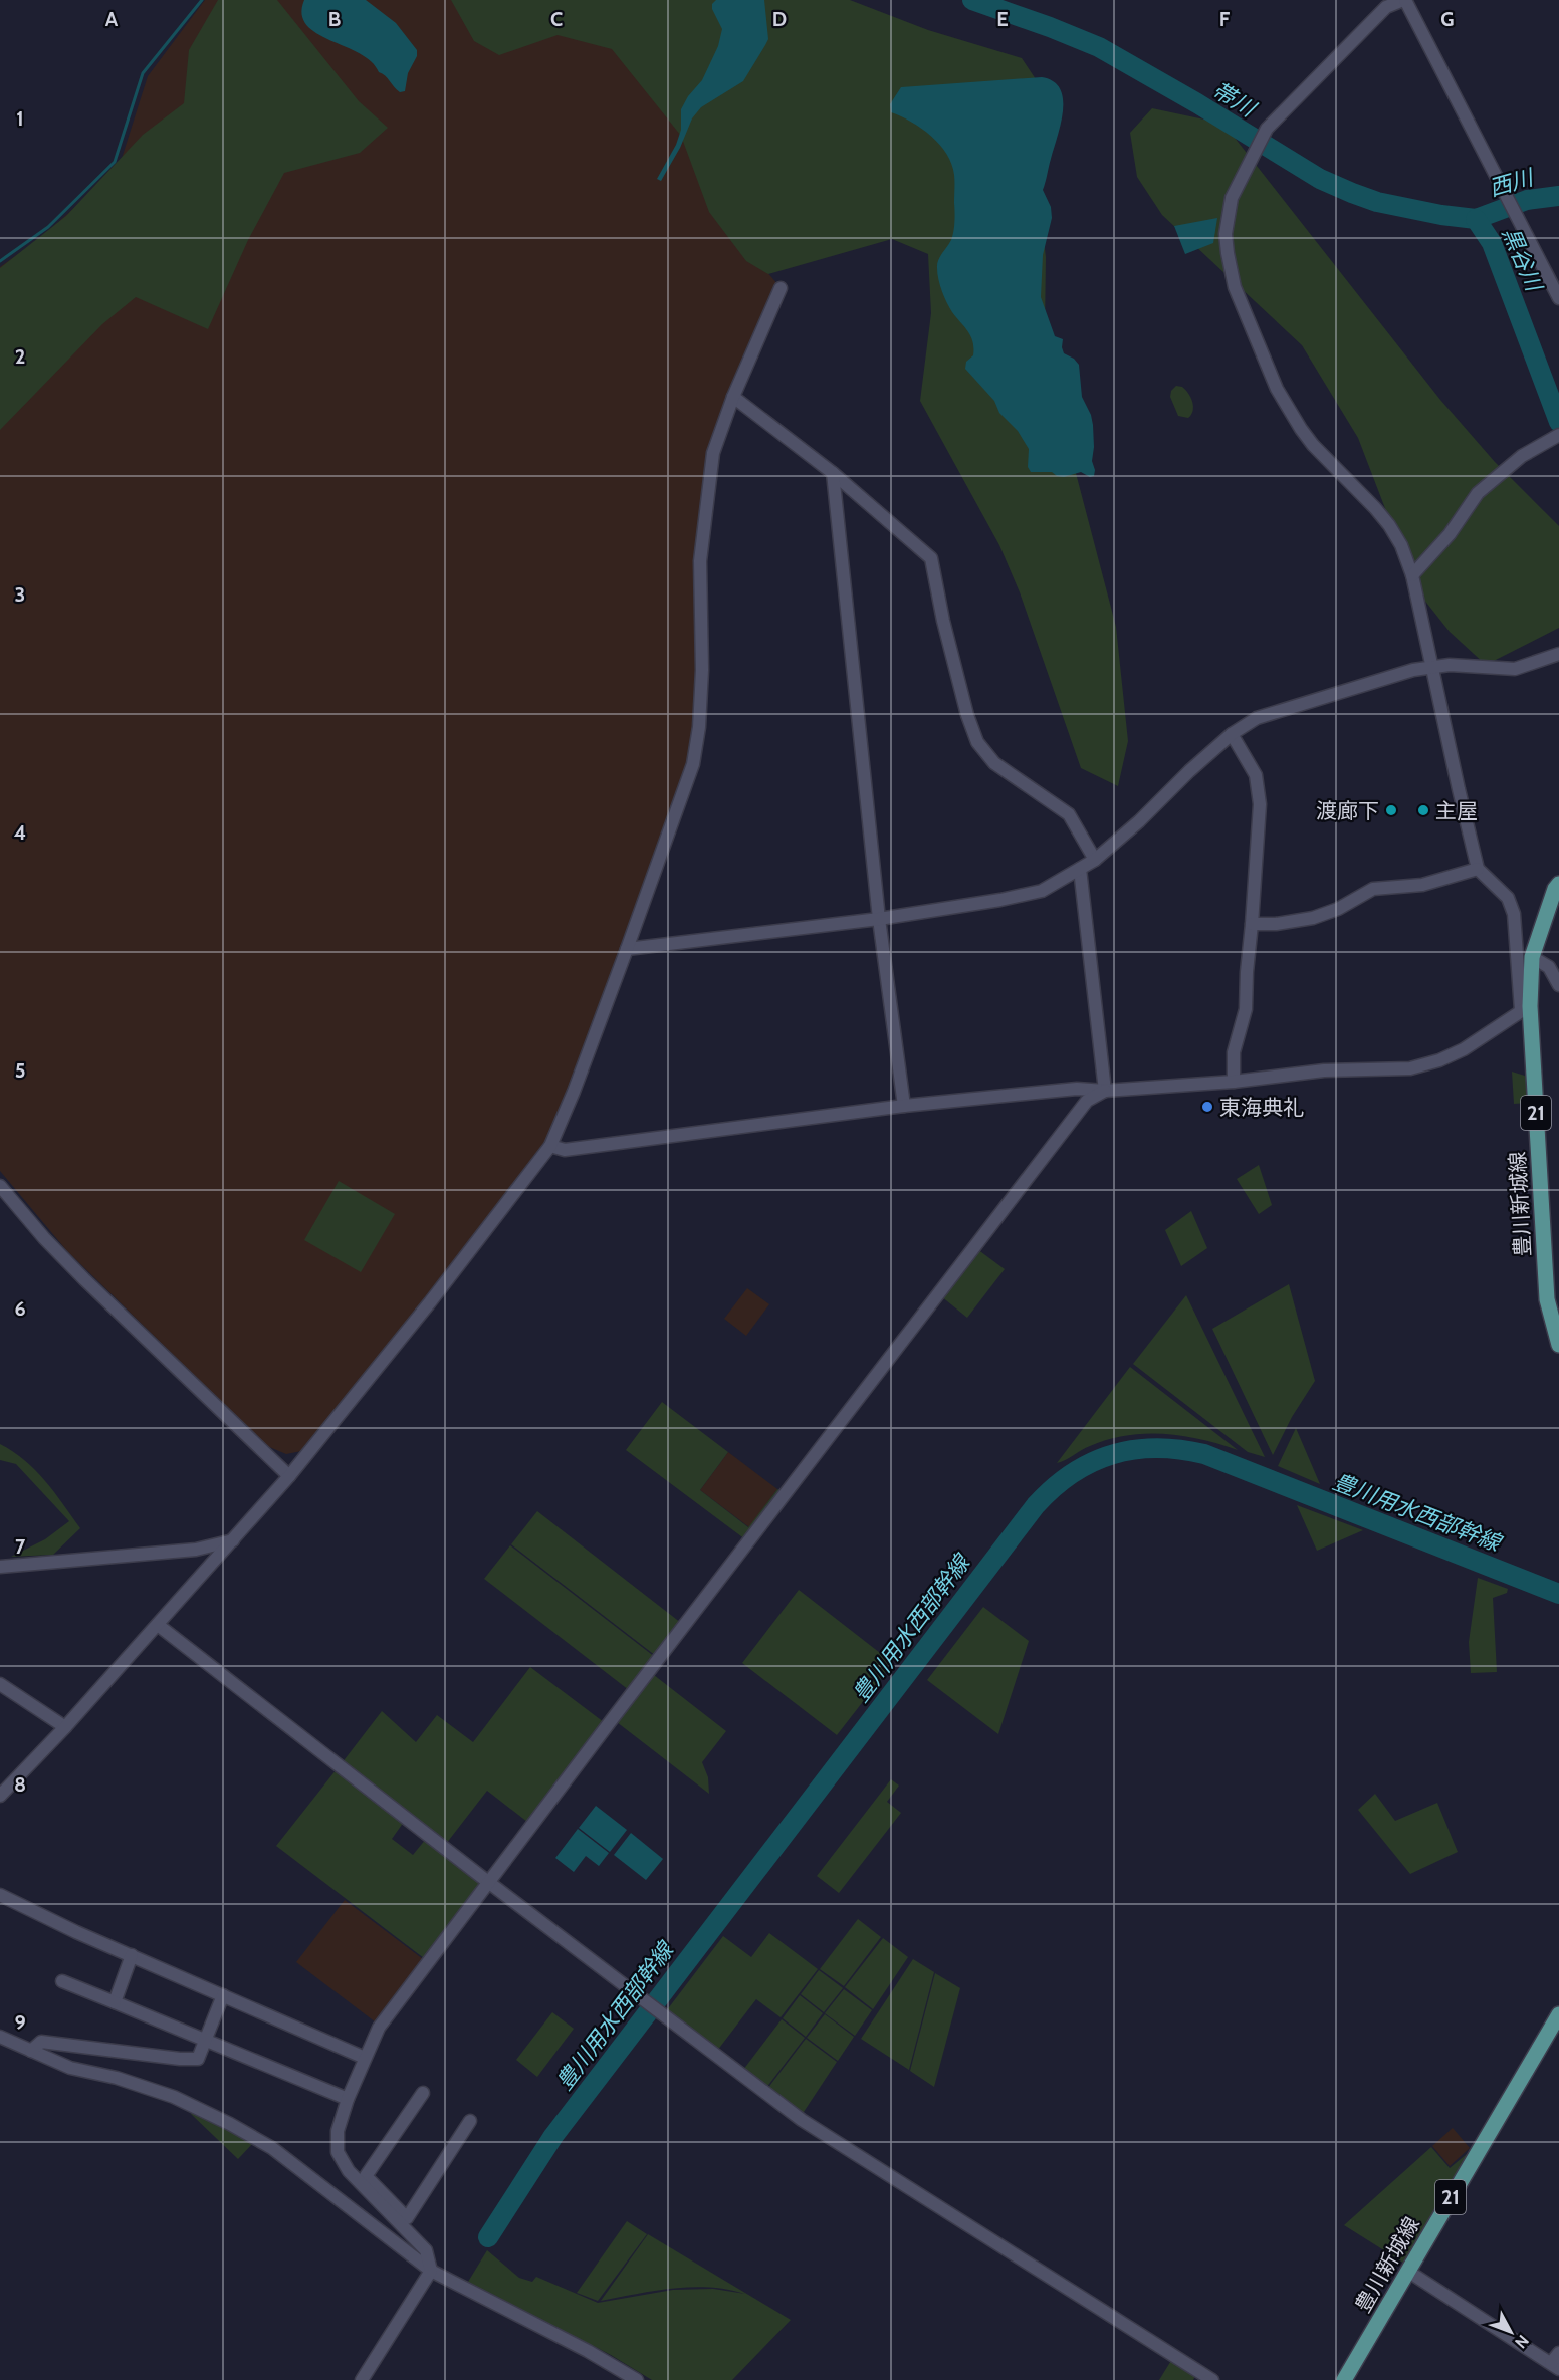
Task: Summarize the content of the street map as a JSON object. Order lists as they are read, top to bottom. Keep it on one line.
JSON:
{"streets":{"main road":["21","豊川新城線"]},"water":["帯川","西川","黒谷川","豊川用水西部幹線"],"places":["渡廊下","主屋","東海典礼"],"north":"bottom right","grid":{"columns":["A","B","C","D","E","F","G"],"rows":["1","2","3","4","5","6","7","8","9"]}}
